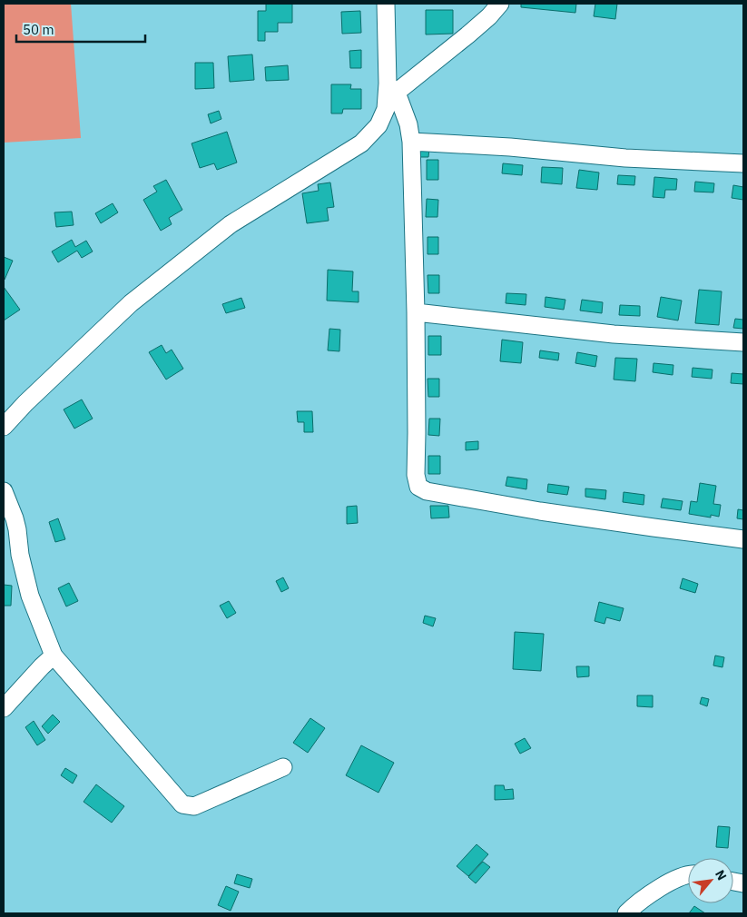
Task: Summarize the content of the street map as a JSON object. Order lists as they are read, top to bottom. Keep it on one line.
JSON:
{"scale_bar":"50 m","north":"top right"}
